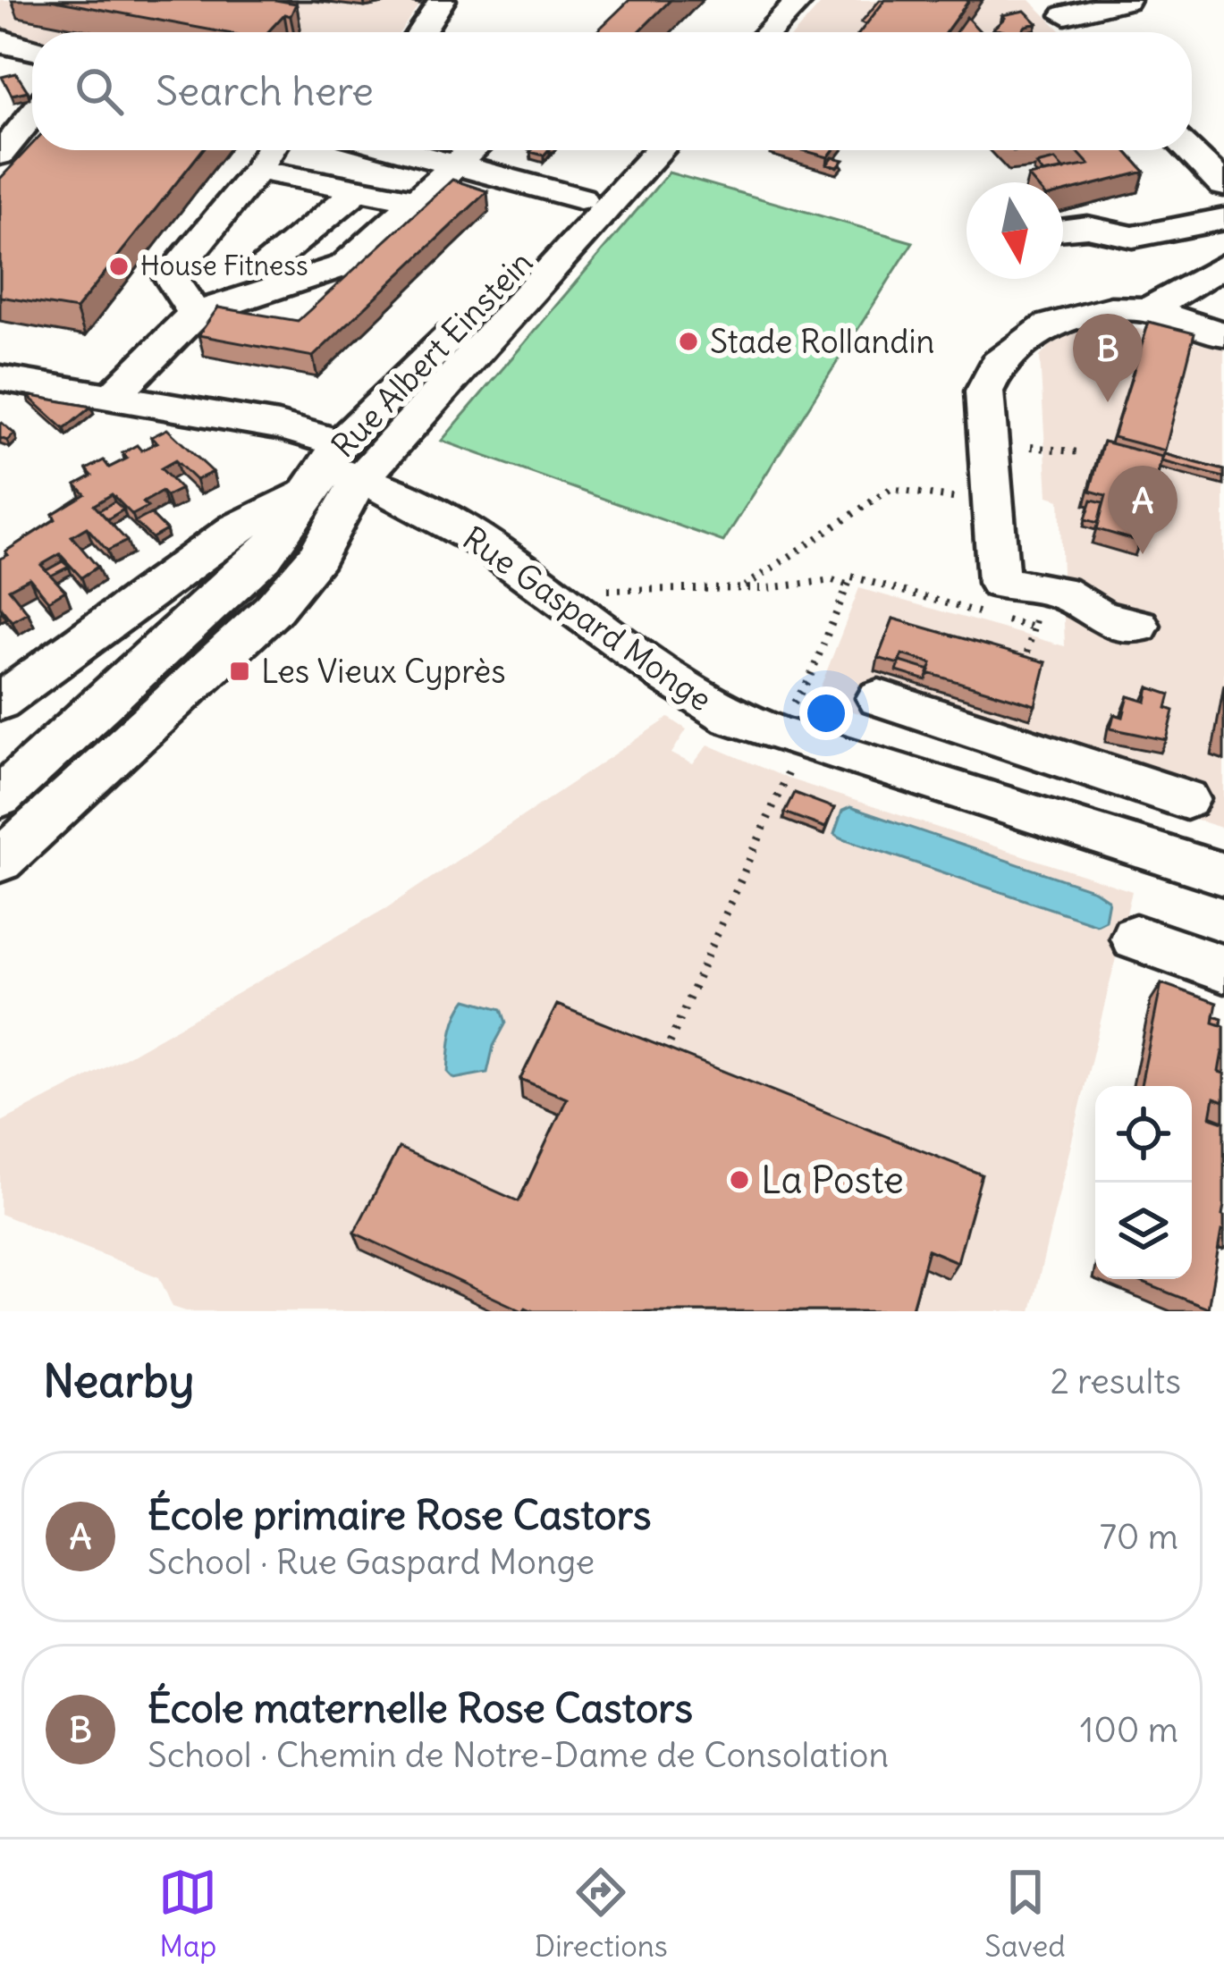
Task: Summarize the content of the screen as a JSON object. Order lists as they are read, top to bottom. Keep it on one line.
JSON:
{"streets":{"street":["Rue Albert Einstein","Rue Gaspard Monge"]},"crossings":[["Rue Albert Einstein","Rue Gaspard Monge"]],"places":{"other":["House Fitness","Stade Rollandin","La Poste"],"transit":["Les Vieux Cyprès"]},"north":"bottom","page":{"search":"Search here","pins":["B","A"],"heading":["Nearby","2 results"],"list":[{"mark":"A","name":"École primaire Rose Castors","note":"School · Rue Gaspard Monge","value":"70 m"},{"mark":"B","name":"École maternelle Rose Castors","note":"School · Chemin de Notre-Dame de Consolation","value":"100 m"}],"nav":["Map","Directions","Saved"]}}
